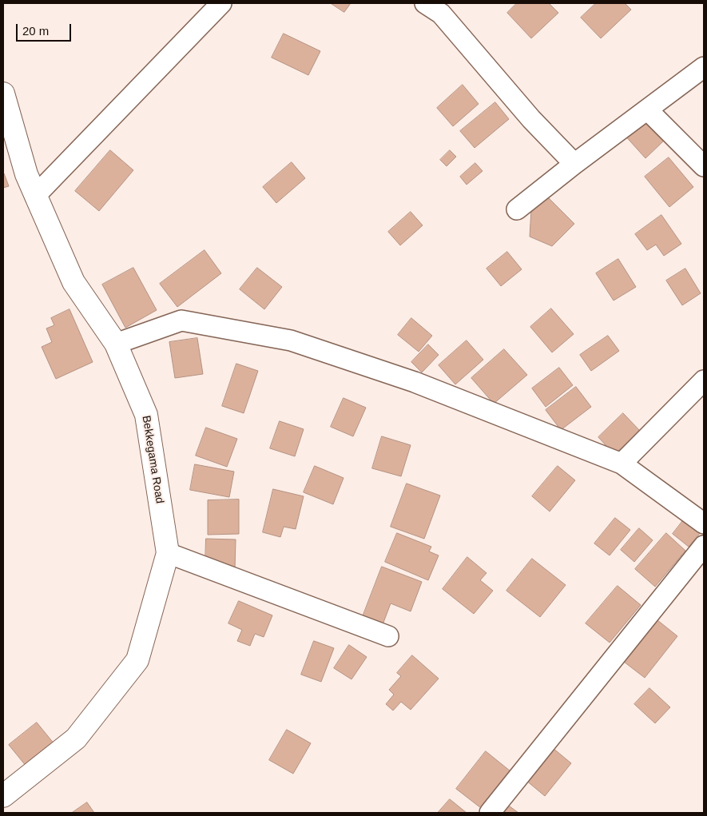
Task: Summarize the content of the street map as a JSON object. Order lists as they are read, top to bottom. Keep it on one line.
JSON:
{"streets":{"street":["Bekkegama Road"]},"scale_bar":"20 m"}
